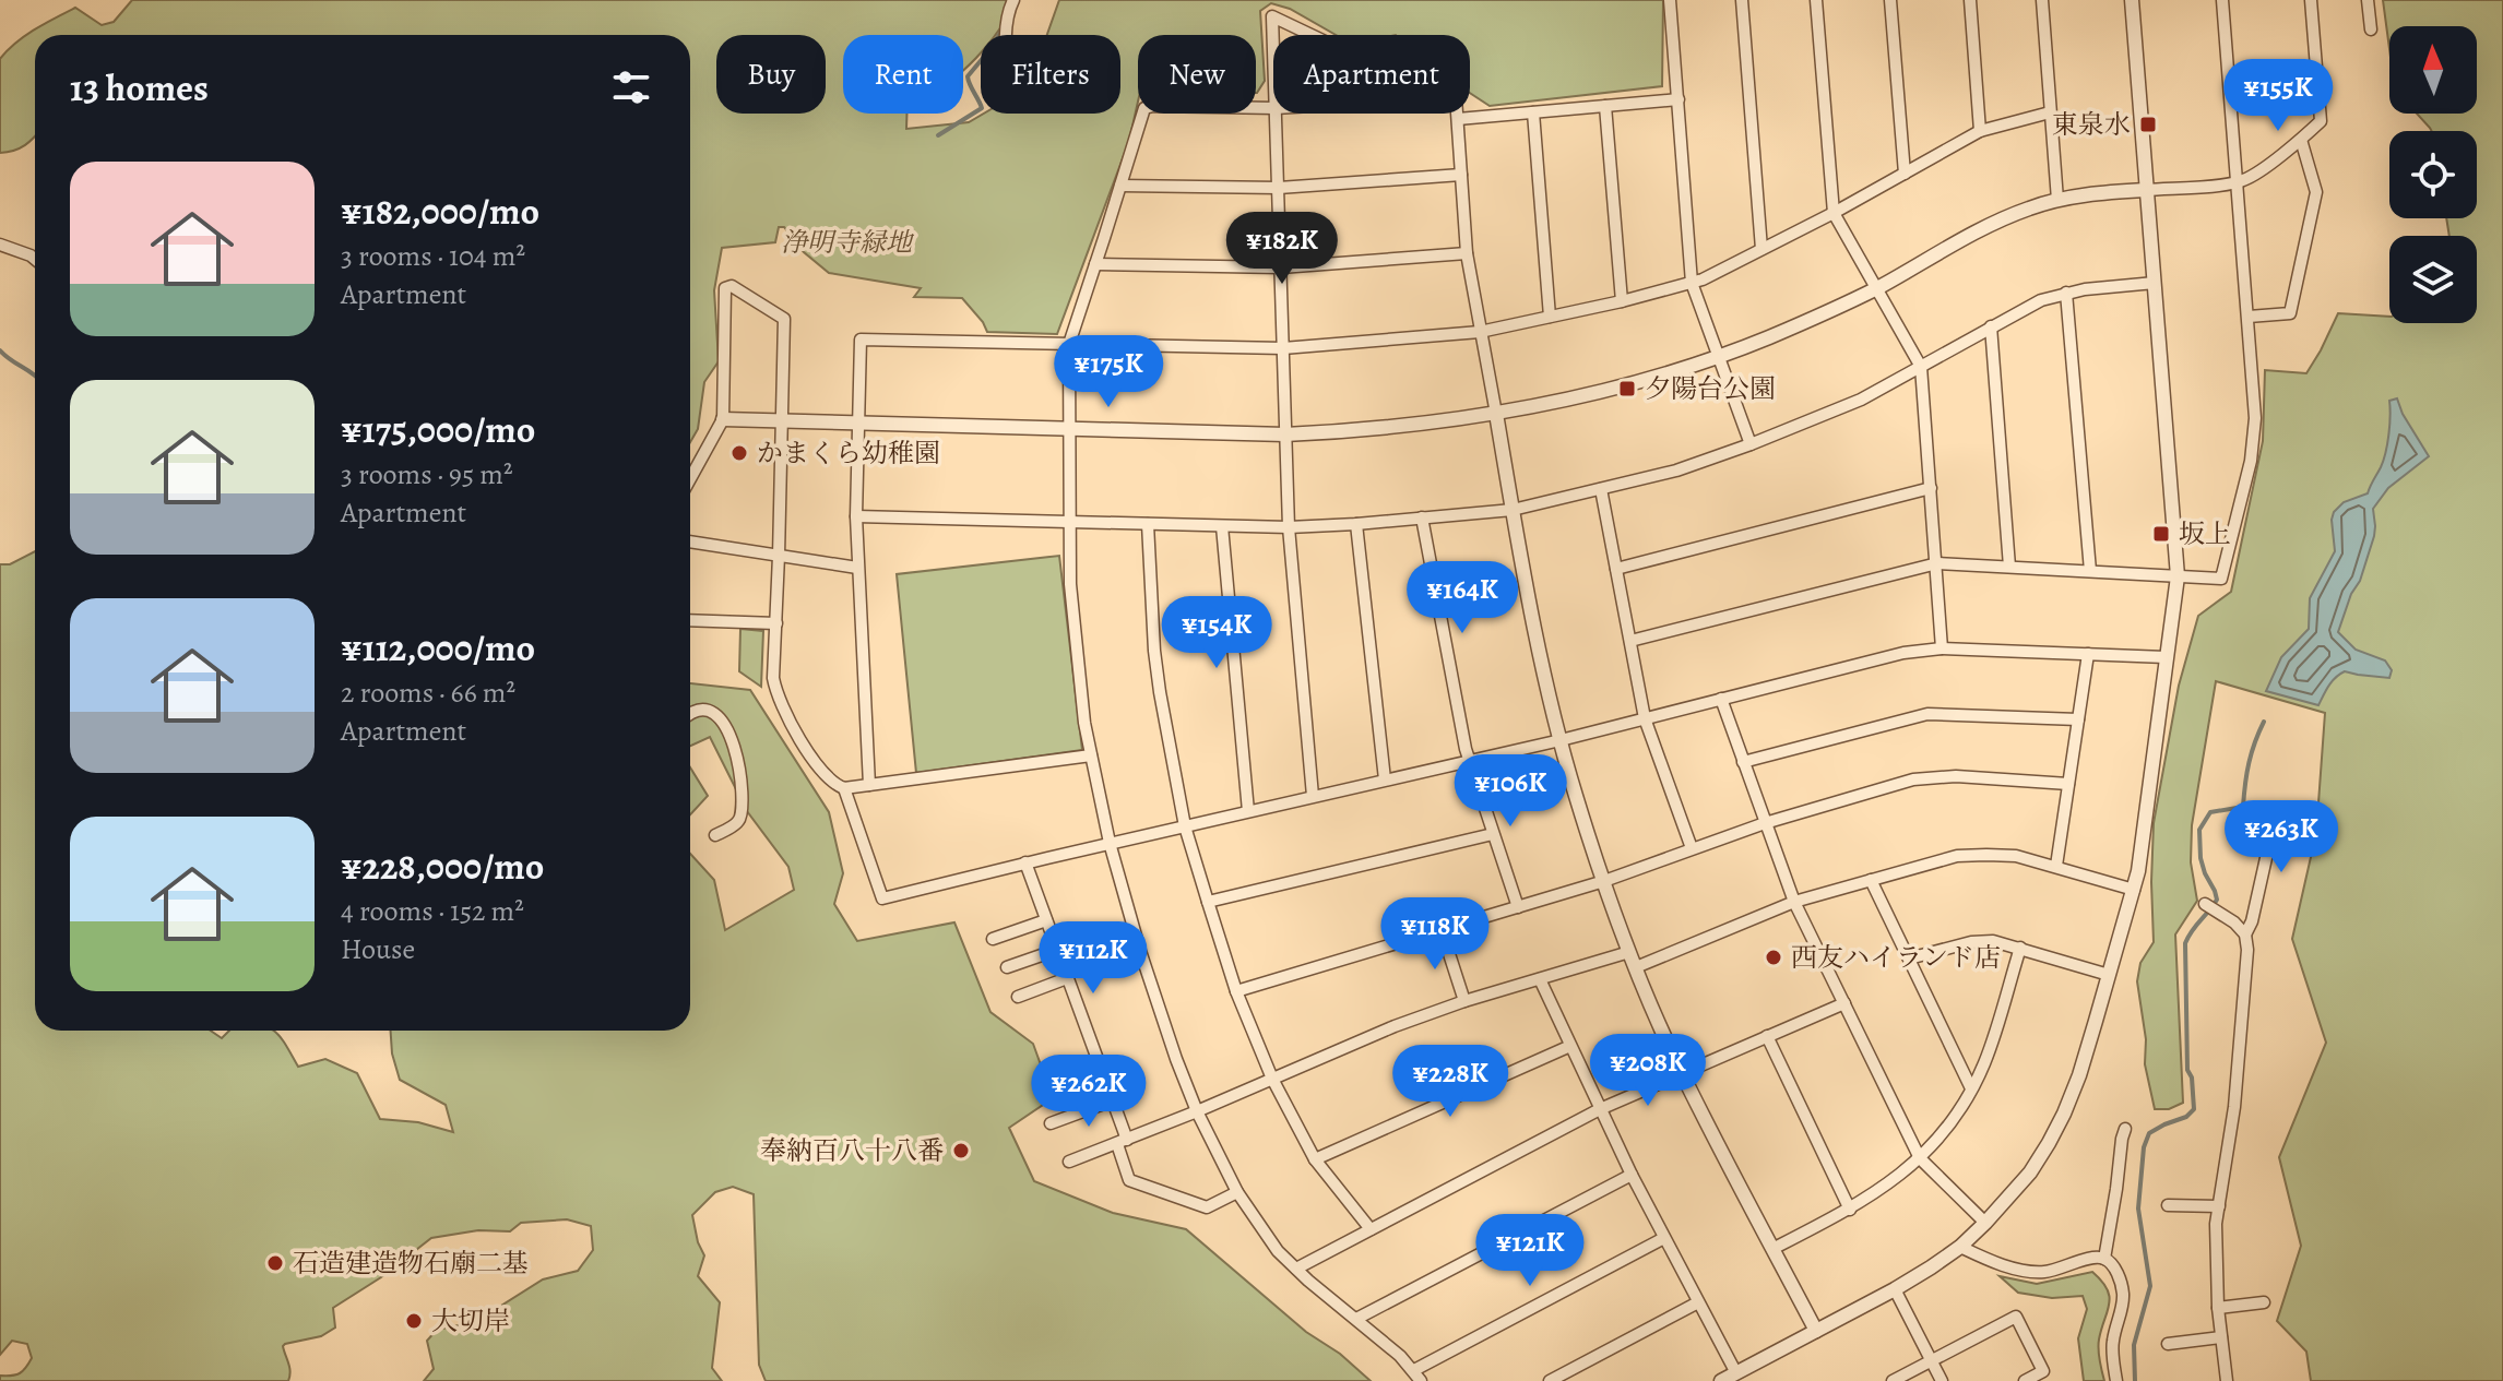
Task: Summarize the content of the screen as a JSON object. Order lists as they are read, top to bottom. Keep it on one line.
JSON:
{"parks":["浄明寺緑地"],"places":{"transit":["東泉水","夕陽台公園","坂上"],"other":["かまくら幼稚園","西友ハイランド店","奉納百八十八番","石造建造物石廟二基","大切岸"]},"north":"top","page":{"chip":["Buy","Rent","Filters","New","Apartment"],"heading":"13 homes","price":["¥155K","¥182K","¥175K","¥164K","¥154K","¥106K","¥263K","¥118K","¥112K","¥208K","¥228K","¥262K","¥121K"],"list":[{"name":"¥182,000/mo","note":"3 rooms · 104 m² · Apartment"},{"name":"¥175,000/mo","note":"3 rooms · 95 m² · Apartment"},{"name":"¥112,000/mo","note":"2 rooms · 66 m² · Apartment"},{"name":"¥228,000/mo","note":"4 rooms · 152 m² · House"}]}}
